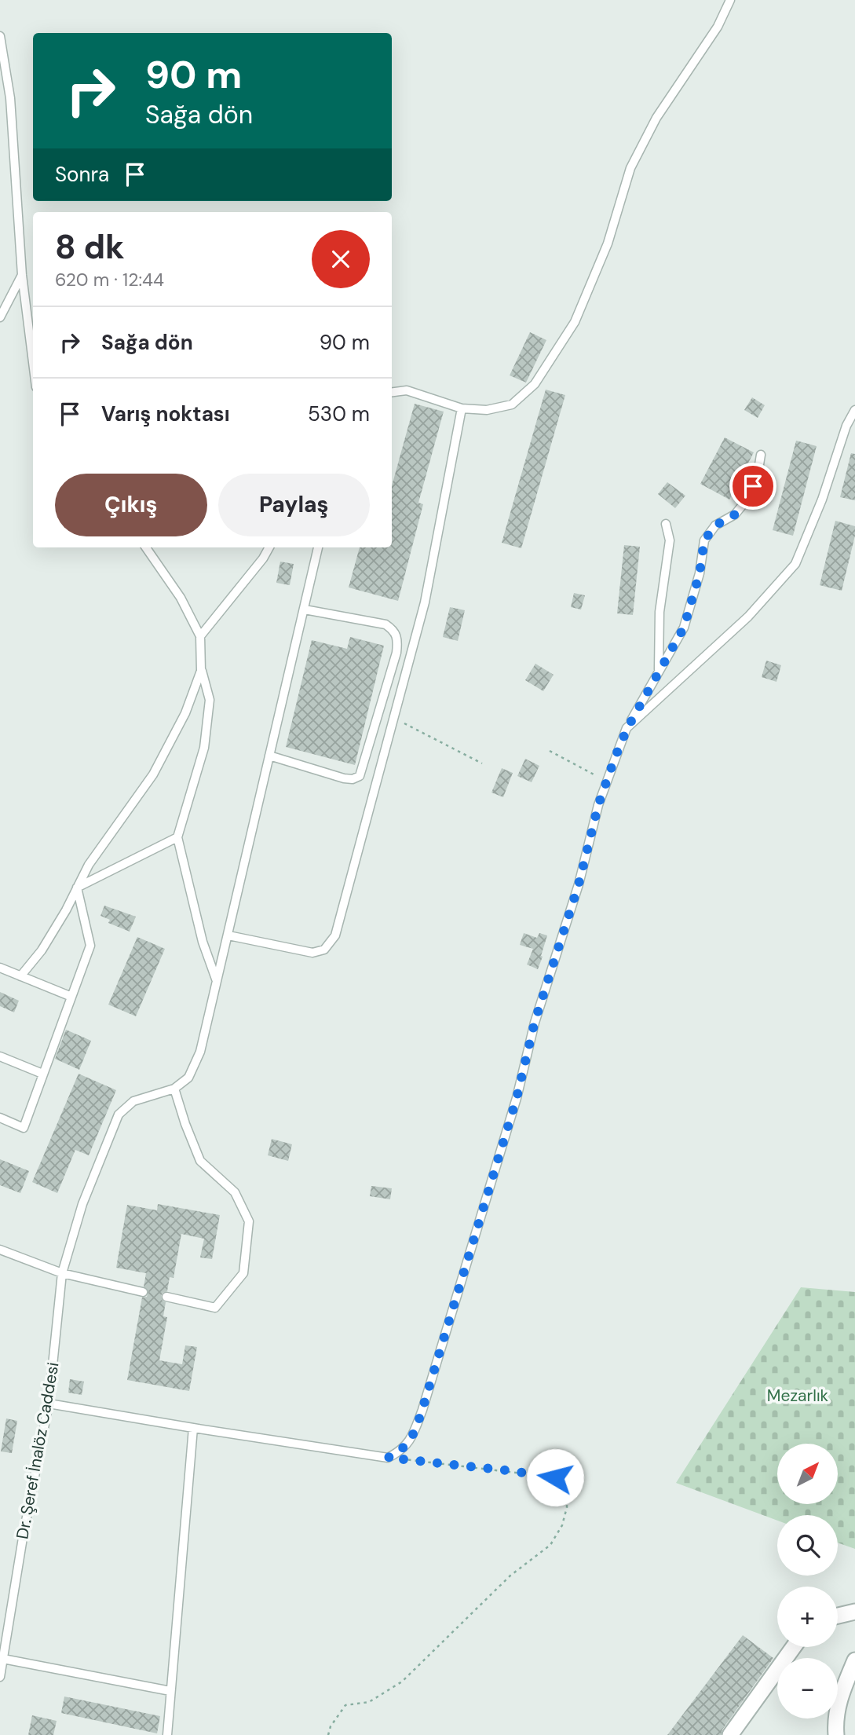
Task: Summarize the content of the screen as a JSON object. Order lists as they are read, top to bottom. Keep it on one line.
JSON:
{"streets":{"lane":["Dr. Şeref İnalöz Caddesi"]},"parks":["Mezarlık"],"north":"top right","page":{"turn":["90 m","Sağa dön"],"then":"Sonra","heading":["8 dk","620 m · 12:44"],"list":[{"name":"Sağa dön","value":"90 m"},{"name":"Varış noktası","value":"530 m"}],"buttons":["Çıkış","Paylaş"],"map_buttons":["+","−"]}}
